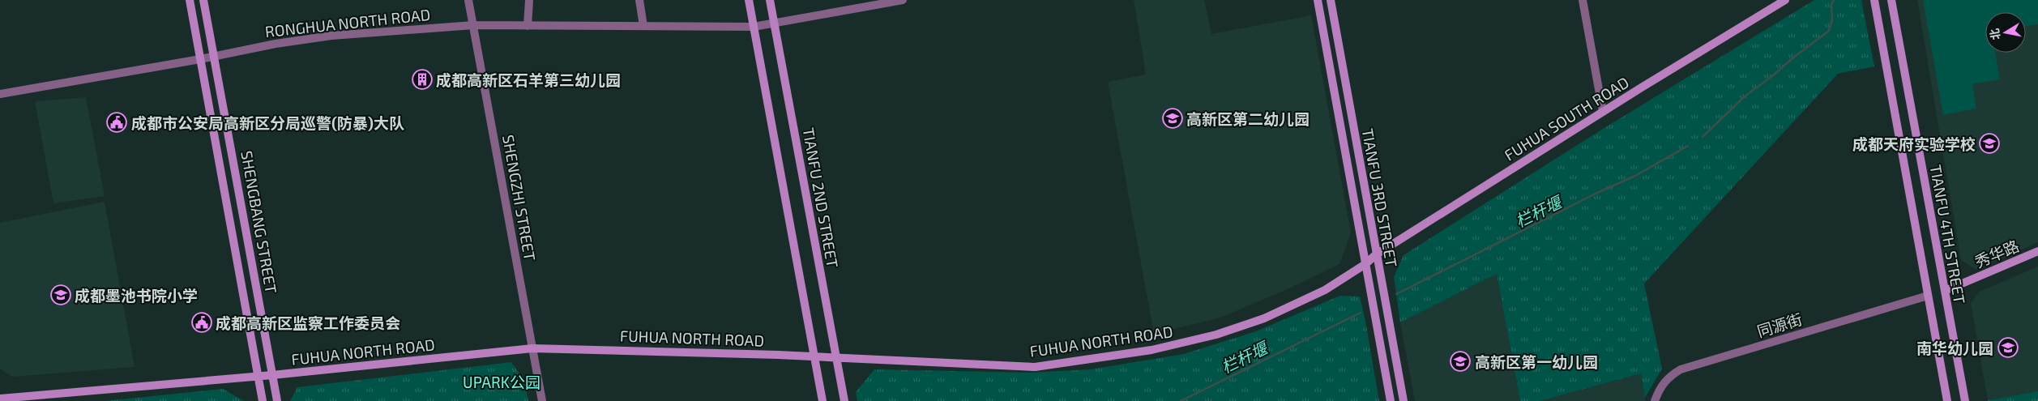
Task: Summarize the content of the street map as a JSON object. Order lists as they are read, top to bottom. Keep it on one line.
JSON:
{"streets":{"street":["RONGHUA NORTH ROAD","FUHUA SOUTH ROAD","SHENGZHI STREET","TIANFU 2ND STREET","TIANFU 3RD STREET","SHENGBANG STREET","TIANFU 4TH STREET","秀华路","同源街","FUHUA NORTH ROAD"]},"crossings":[["RONGHUA NORTH ROAD","SHENGZHI STREET"],["RONGHUA NORTH ROAD","TIANFU 2ND STREET"],["RONGHUA NORTH ROAD","SHENGBANG STREET"],["FUHUA SOUTH ROAD","TIANFU 3RD STREET"],["FUHUA SOUTH ROAD","FUHUA NORTH ROAD"],["SHENGZHI STREET","FUHUA NORTH ROAD"],["TIANFU 2ND STREET","FUHUA NORTH ROAD"],["TIANFU 3RD STREET","FUHUA NORTH ROAD"],["SHENGBANG STREET","FUHUA NORTH ROAD"],["TIANFU 4TH STREET","秀华路"],["TIANFU 4TH STREET","同源街"]],"water":["栏杆堰"],"parks":["UPARK公园"],"places":{"building":["成都高新区石羊第三幼儿园"],"school or university":["高新区第二幼儿园","成都天府实验学校","成都墨池书院小学","南华幼儿园","高新区第一幼儿园"],"public building":["成都市公安局高新区分局巡警(防暴)大队","成都高新区监察工作委员会"]},"north":"left"}
